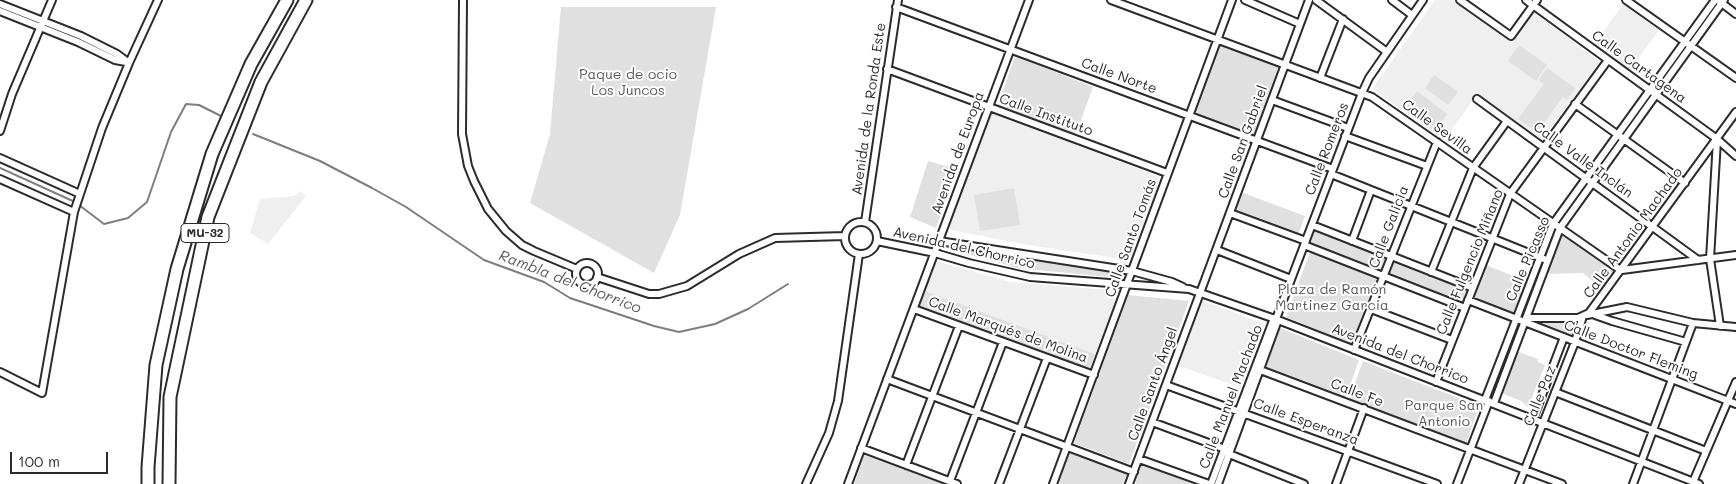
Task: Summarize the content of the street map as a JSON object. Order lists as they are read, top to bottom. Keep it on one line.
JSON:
{"streets":{"highway":["MU-32"],"street":["Calle Cartagena","Calle Norte","Avenida de la Ronda Este","Calle Instituto","Calle Sevilla","Calle San Gabriel","Calle Romeros","Avenida de Europa","Calle Valle Inclán","Calle Galicia","Calle Antonio Machado","Calle Santo Tomás","Avenida del Chorrico","Calle Picasso","Calle Fulgencio Miñano","Calle Marqués de Molina","Calle Doctor Fleming","Calle Santo Ángel","Calle Fe","Calle Paz","Calle Manuel Machado","Calle Esperanza"]},"crossings":[["Calle Cartagena","Calle Antonio Machado"],["Calle Cartagena","Calle Picasso"],["Calle Cartagena","Calle Fulgencio Miñano"],["Calle Norte","Avenida de la Ronda Este"],["Calle Norte","Calle San Gabriel"],["Calle Norte","Calle Romeros"],["Calle Norte","Avenida de Europa"],["Calle Norte","Calle Galicia"],["Calle Norte","Calle Santo Tomás"],["Calle Norte","Calle Picasso"],["Calle Norte","Calle Fulgencio Miñano"],["Avenida de la Ronda Este","Calle Instituto"],["Avenida de la Ronda Este","Avenida del Chorrico"],["Calle Instituto","Avenida de Europa"],["Calle Instituto","Calle Santo Tomás"],["Calle Sevilla","Calle San Gabriel"],["Calle Sevilla","Calle Romeros"],["Calle Sevilla","Calle Galicia"],["Calle Sevilla","Calle Antonio Machado"],["Calle Sevilla","Calle Santo Tomás"],["Calle Sevilla","Calle Picasso"],["Calle Sevilla","Calle Fulgencio Miñano"],["Calle San Gabriel","Avenida del Chorrico"],["Calle San Gabriel","Calle Santo Ángel"],["Calle Romeros","Avenida del Chorrico"],["Calle Romeros","Calle Manuel Machado"],["Avenida de Europa","Avenida del Chorrico"],["Avenida de Europa","Calle Marqués de Molina"],["Calle Valle Inclán","Calle Antonio Machado"],["Calle Valle Inclán","Calle Picasso"],["Calle Valle Inclán","Calle Fulgencio Miñano"],["Calle Galicia","Avenida del Chorrico"],["Calle Antonio Machado","Calle Picasso"],["Calle Antonio Machado","Calle Doctor Fleming"],["Calle Antonio Machado","Calle Paz"],["Calle Santo Tomás","Avenida del Chorrico"],["Calle Santo Tomás","Calle Marqués de Molina"],["Avenida del Chorrico","Calle Picasso"],["Avenida del Chorrico","Calle Fulgencio Miñano"],["Avenida del Chorrico","Calle Santo Ángel"],["Avenida del Chorrico","Calle Paz"],["Avenida del Chorrico","Calle Manuel Machado"],["Calle Picasso","Calle Doctor Fleming"],["Calle Fulgencio Miñano","Calle Doctor Fleming"],["Calle Doctor Fleming","Calle Paz"],["Calle Santo Ángel","Calle Esperanza"],["Calle Fe","Calle Paz"],["Calle Fe","Calle Manuel Machado"],["Calle Manuel Machado","Calle Esperanza"]],"water":["Rambla del Chorrico"],"parks":["Paque de ocio Los Juncos","Plaza de Ramón Martinez García","Parque San Antonio"],"scale_bar":"100 m"}
